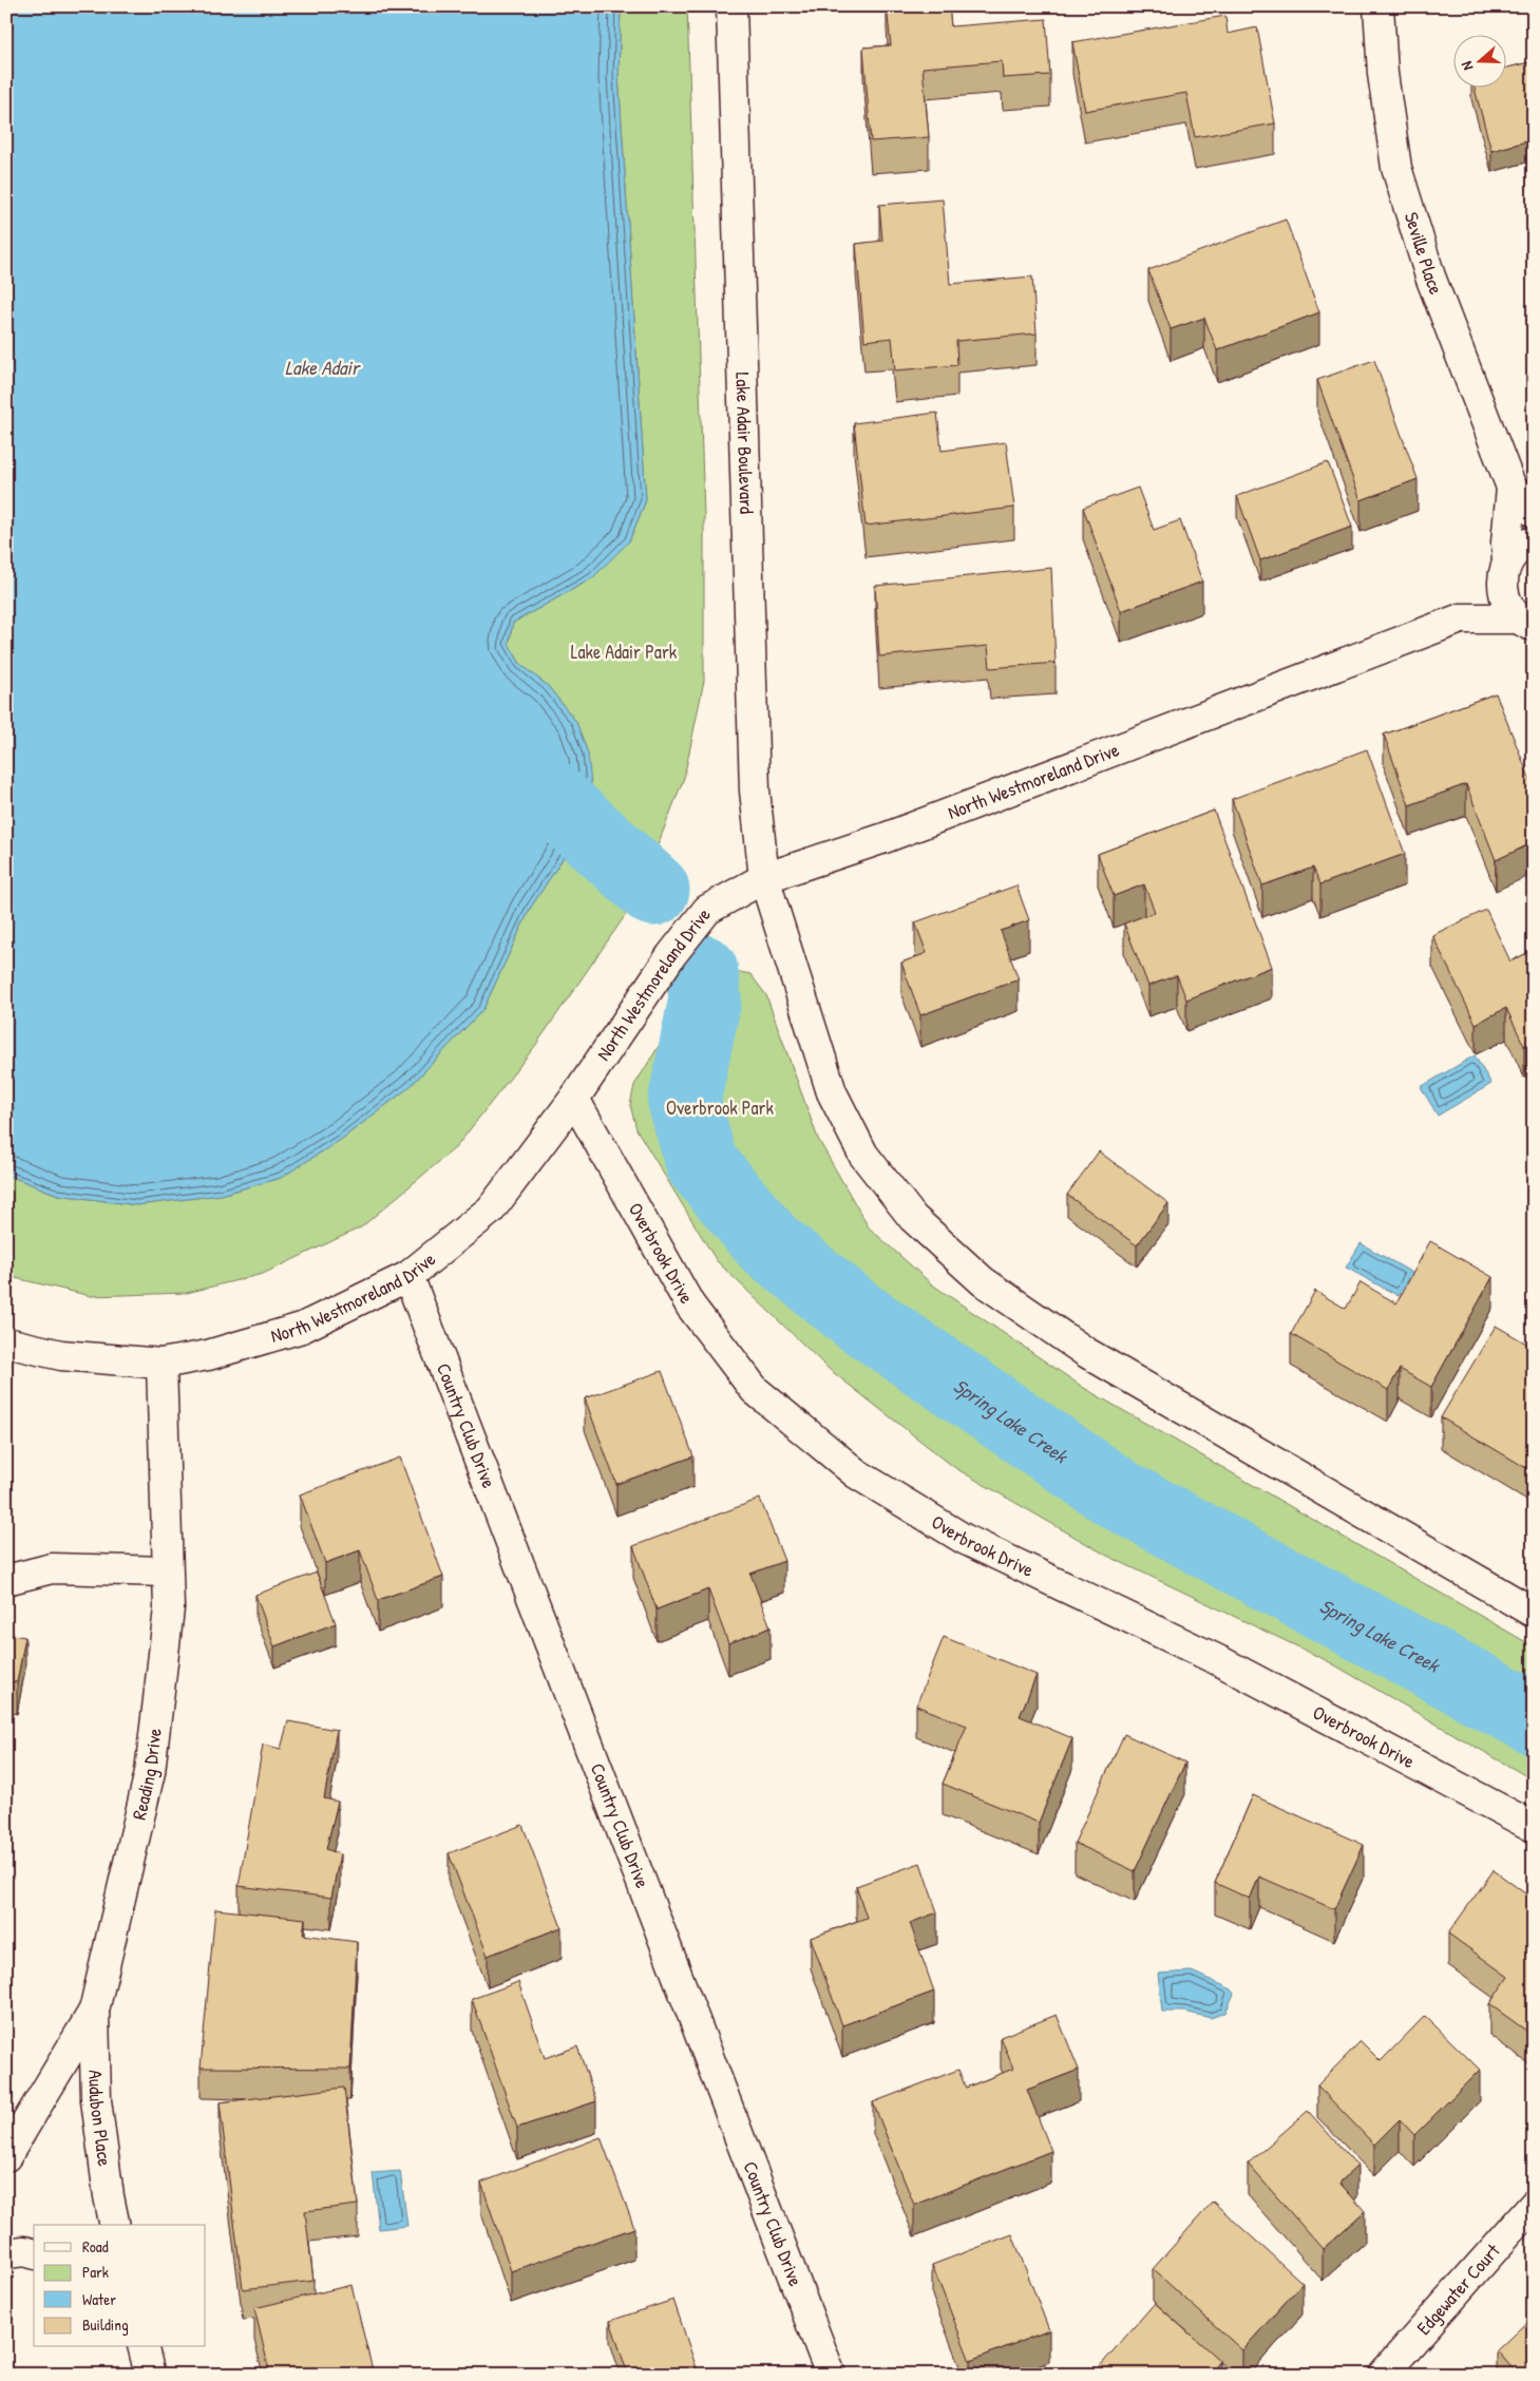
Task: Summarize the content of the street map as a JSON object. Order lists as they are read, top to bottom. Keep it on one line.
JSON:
{"streets":{"street":["Seville Place","Lake Adair Boulevard","North Westmoreland Drive","Overbrook Drive","Country Club Drive","Reading Drive","Audubon Place","Edgewater Court"]},"crossings":[["Seville Place","North Westmoreland Drive"],["Lake Adair Boulevard","North Westmoreland Drive"],["North Westmoreland Drive","Overbrook Drive"],["North Westmoreland Drive","Country Club Drive"],["North Westmoreland Drive","Reading Drive"],["Reading Drive","Audubon Place"]],"water":["Lake Adair","Spring Lake Creek"],"parks":["Lake Adair Park","Overbrook Park"],"legend":["Road","Park","Water","Building"],"north":"left"}
